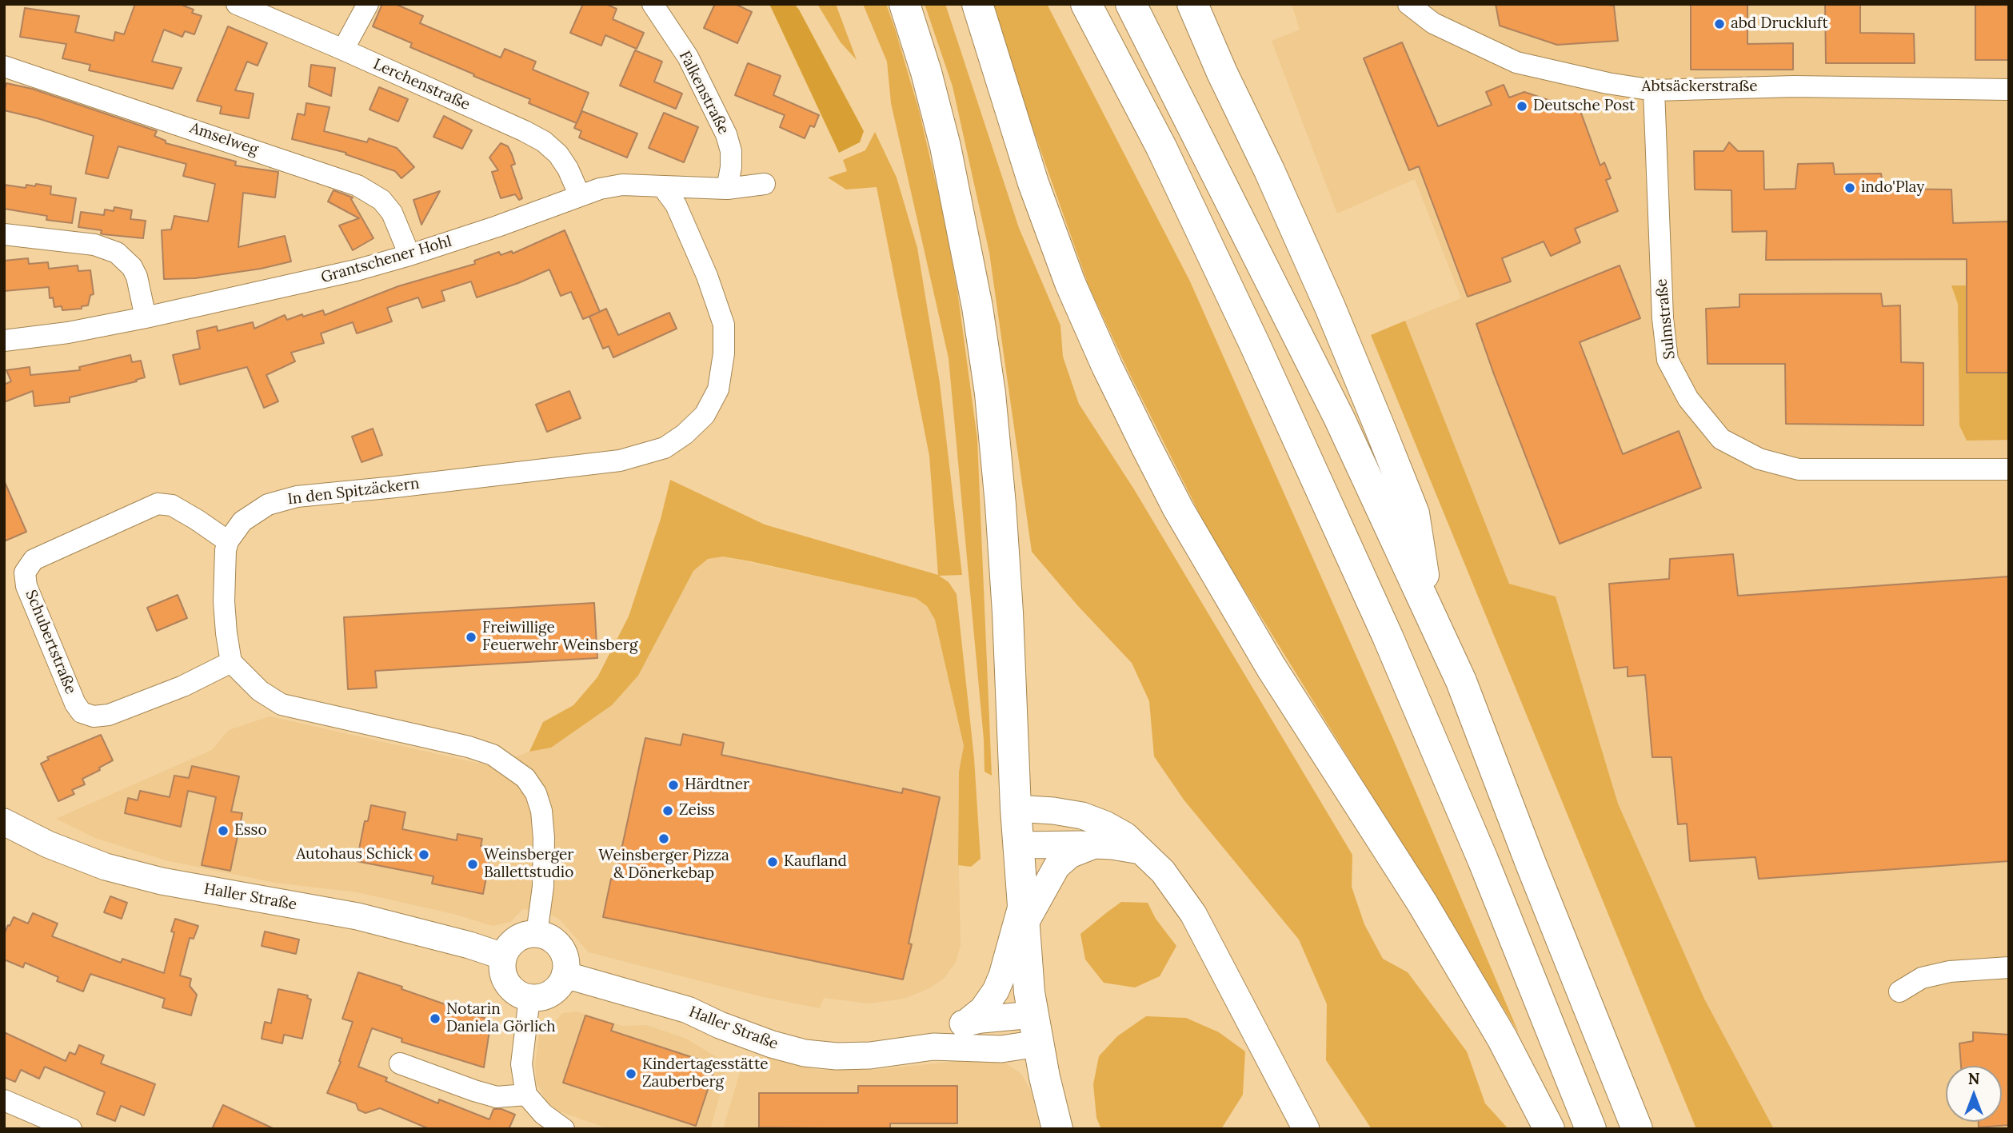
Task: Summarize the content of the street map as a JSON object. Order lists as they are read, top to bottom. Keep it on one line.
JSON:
{"streets":{"street":["Lerchenstraße","Abtsäckerstraße","Falkenstraße","Amselweg","Grantschener Hohl","Sulmstraße","In den Spitzäckern","Schubertstraße","Haller Straße"]},"crossings":[["Lerchenstraße","Grantschener Hohl"],["Abtsäckerstraße","Sulmstraße"],["Falkenstraße","Grantschener Hohl"],["Amselweg","Grantschener Hohl"],["Grantschener Hohl","In den Spitzäckern"],["In den Spitzäckern","Schubertstraße"]],"places":["abd Druckluft","Deutsche Post","indo'Play","Freiwillige Feuerwehr Weinsberg","Härdtner","Zeiss","Esso","Weinsberger Pizza & Dönerkebap","Autohaus Schick","Kaufland","Weinsberger Ballettstudio","Notarin Daniela Görlich","Kindertagesstätte Zauberberg"],"north":"top"}
